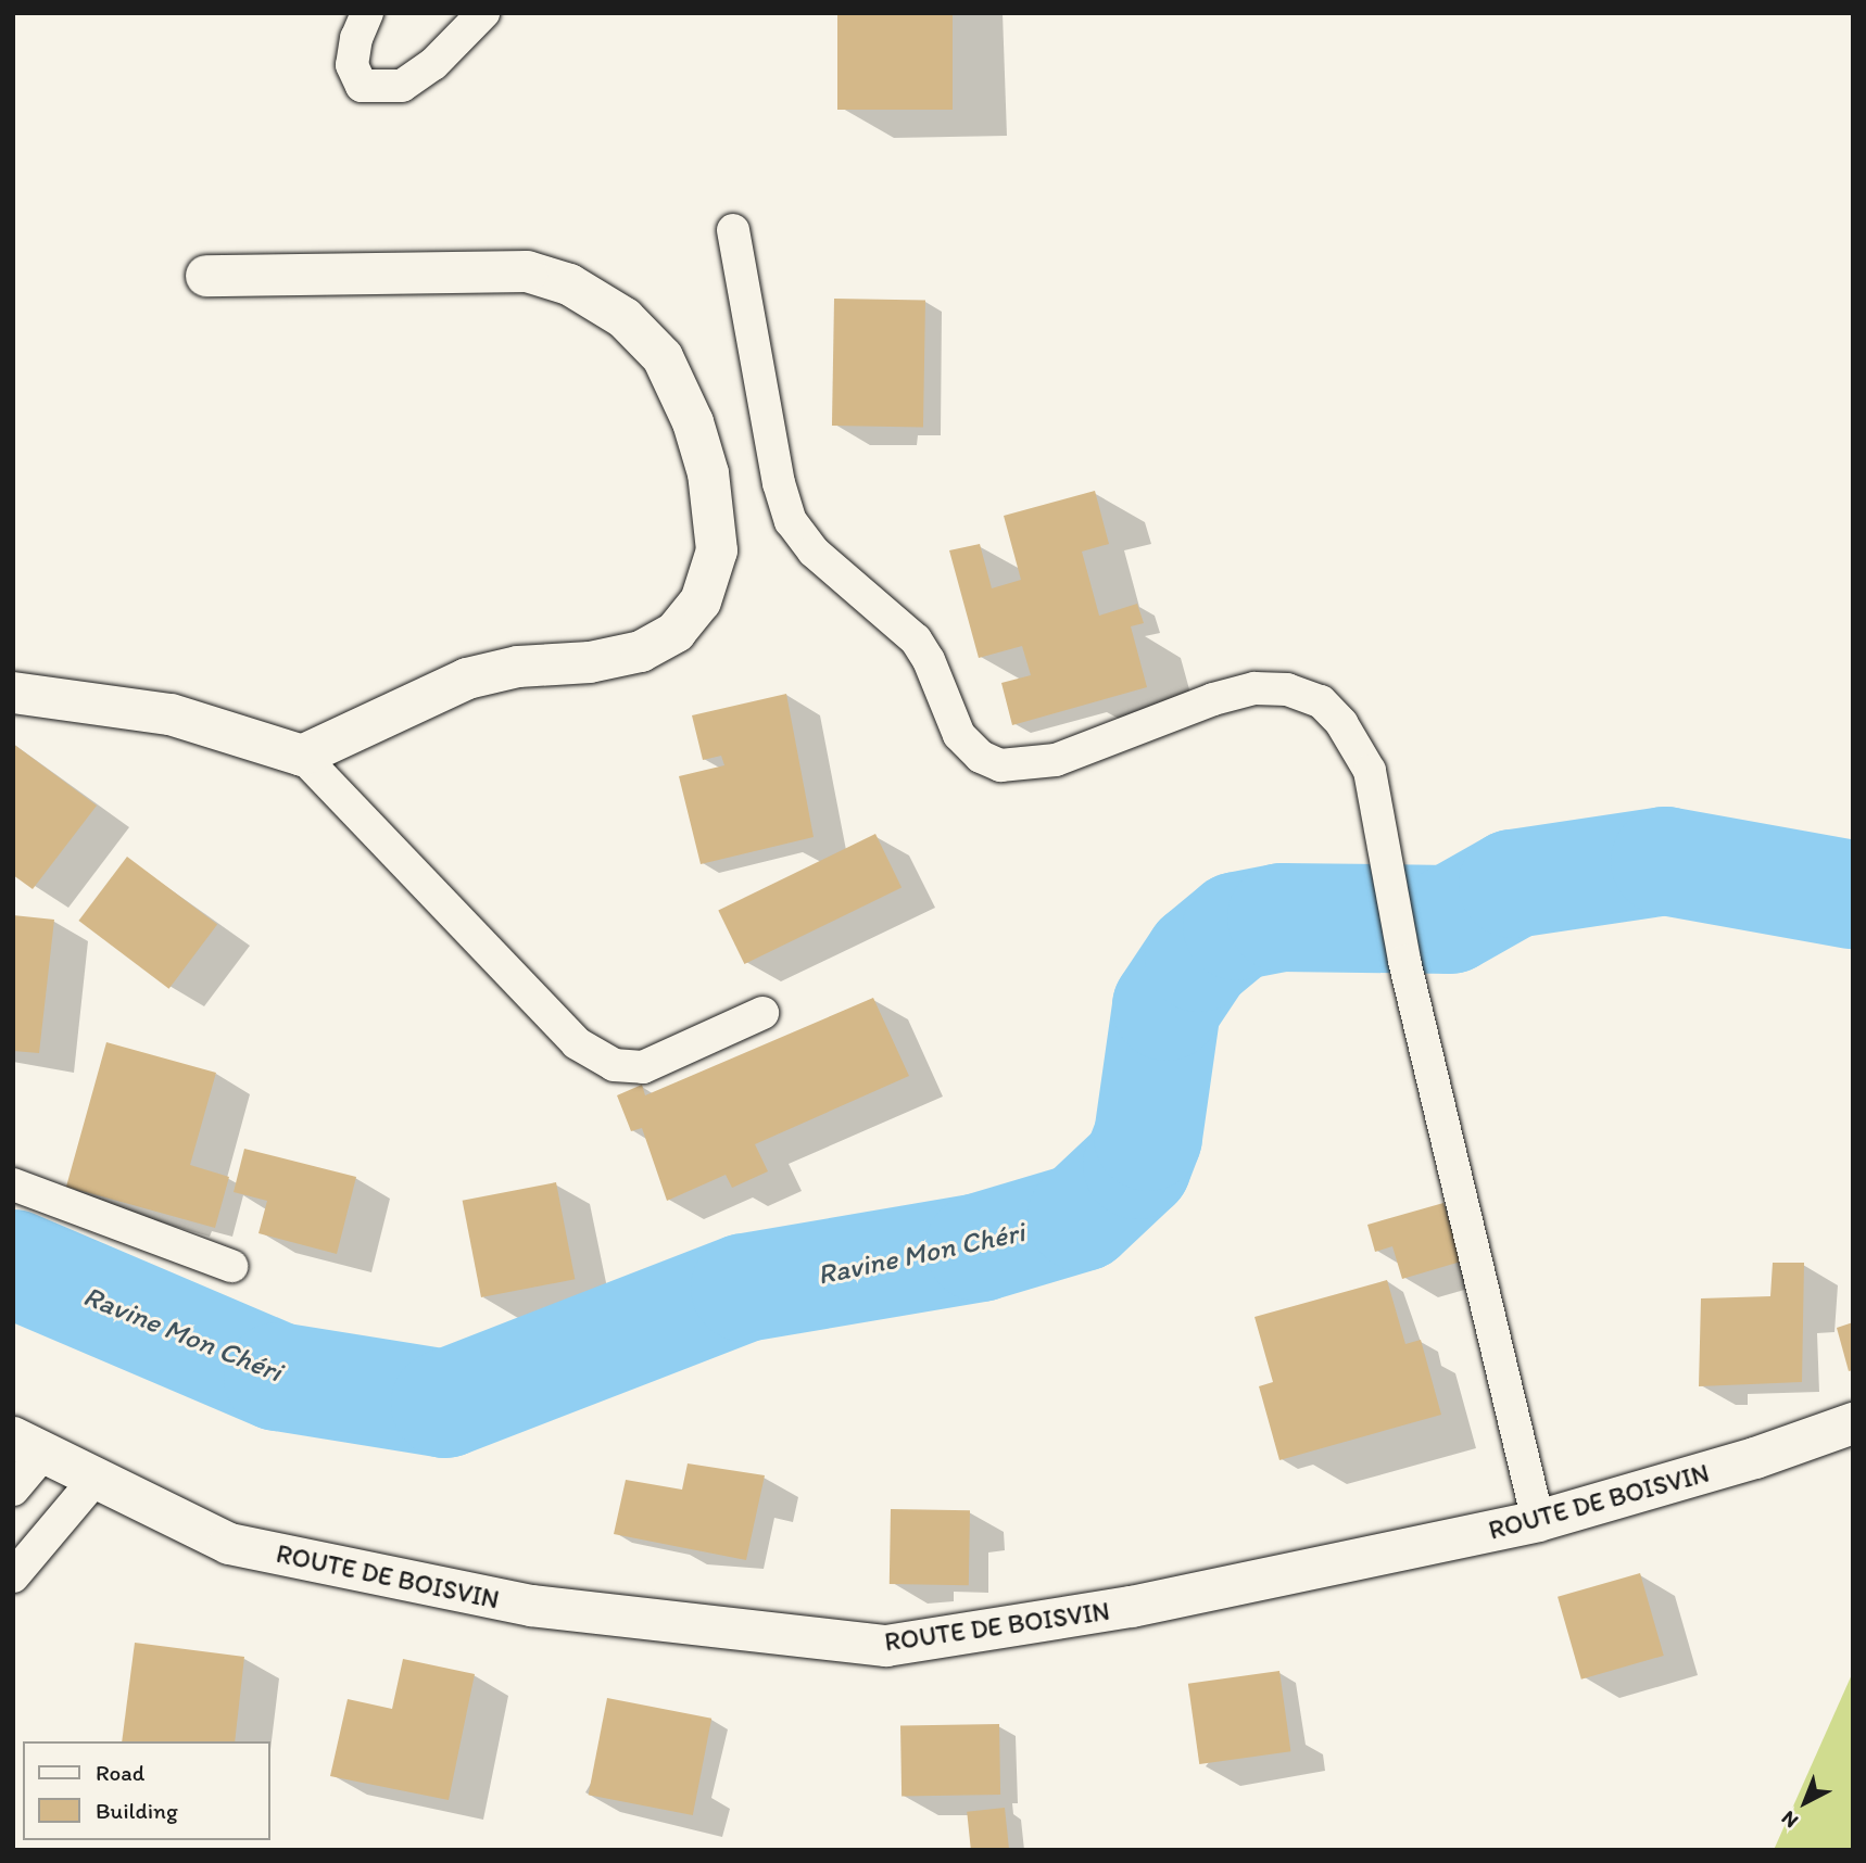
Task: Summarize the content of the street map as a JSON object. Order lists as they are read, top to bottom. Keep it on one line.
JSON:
{"streets":{"main road":["ROUTE DE BOISVIN"]},"water":["Ravine Mon Chéri"],"legend":["Road","Building"],"north":"bottom left"}
